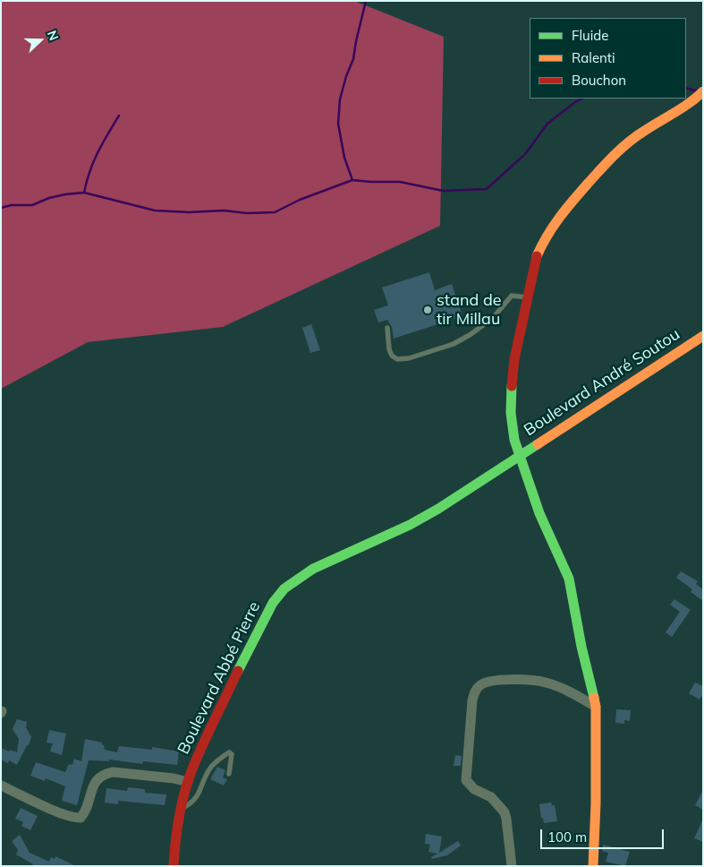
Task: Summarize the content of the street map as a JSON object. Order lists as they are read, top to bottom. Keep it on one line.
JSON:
{"streets":{"street":["Boulevard André Soutou","Boulevard Abbé Pierre"]},"crossings":[["Boulevard André Soutou","Boulevard Abbé Pierre"]],"places":["stand de tir Millau"],"legend":["Fluide","Ralenti","Bouchon"],"scale_bar":"100 m","north":"right"}
